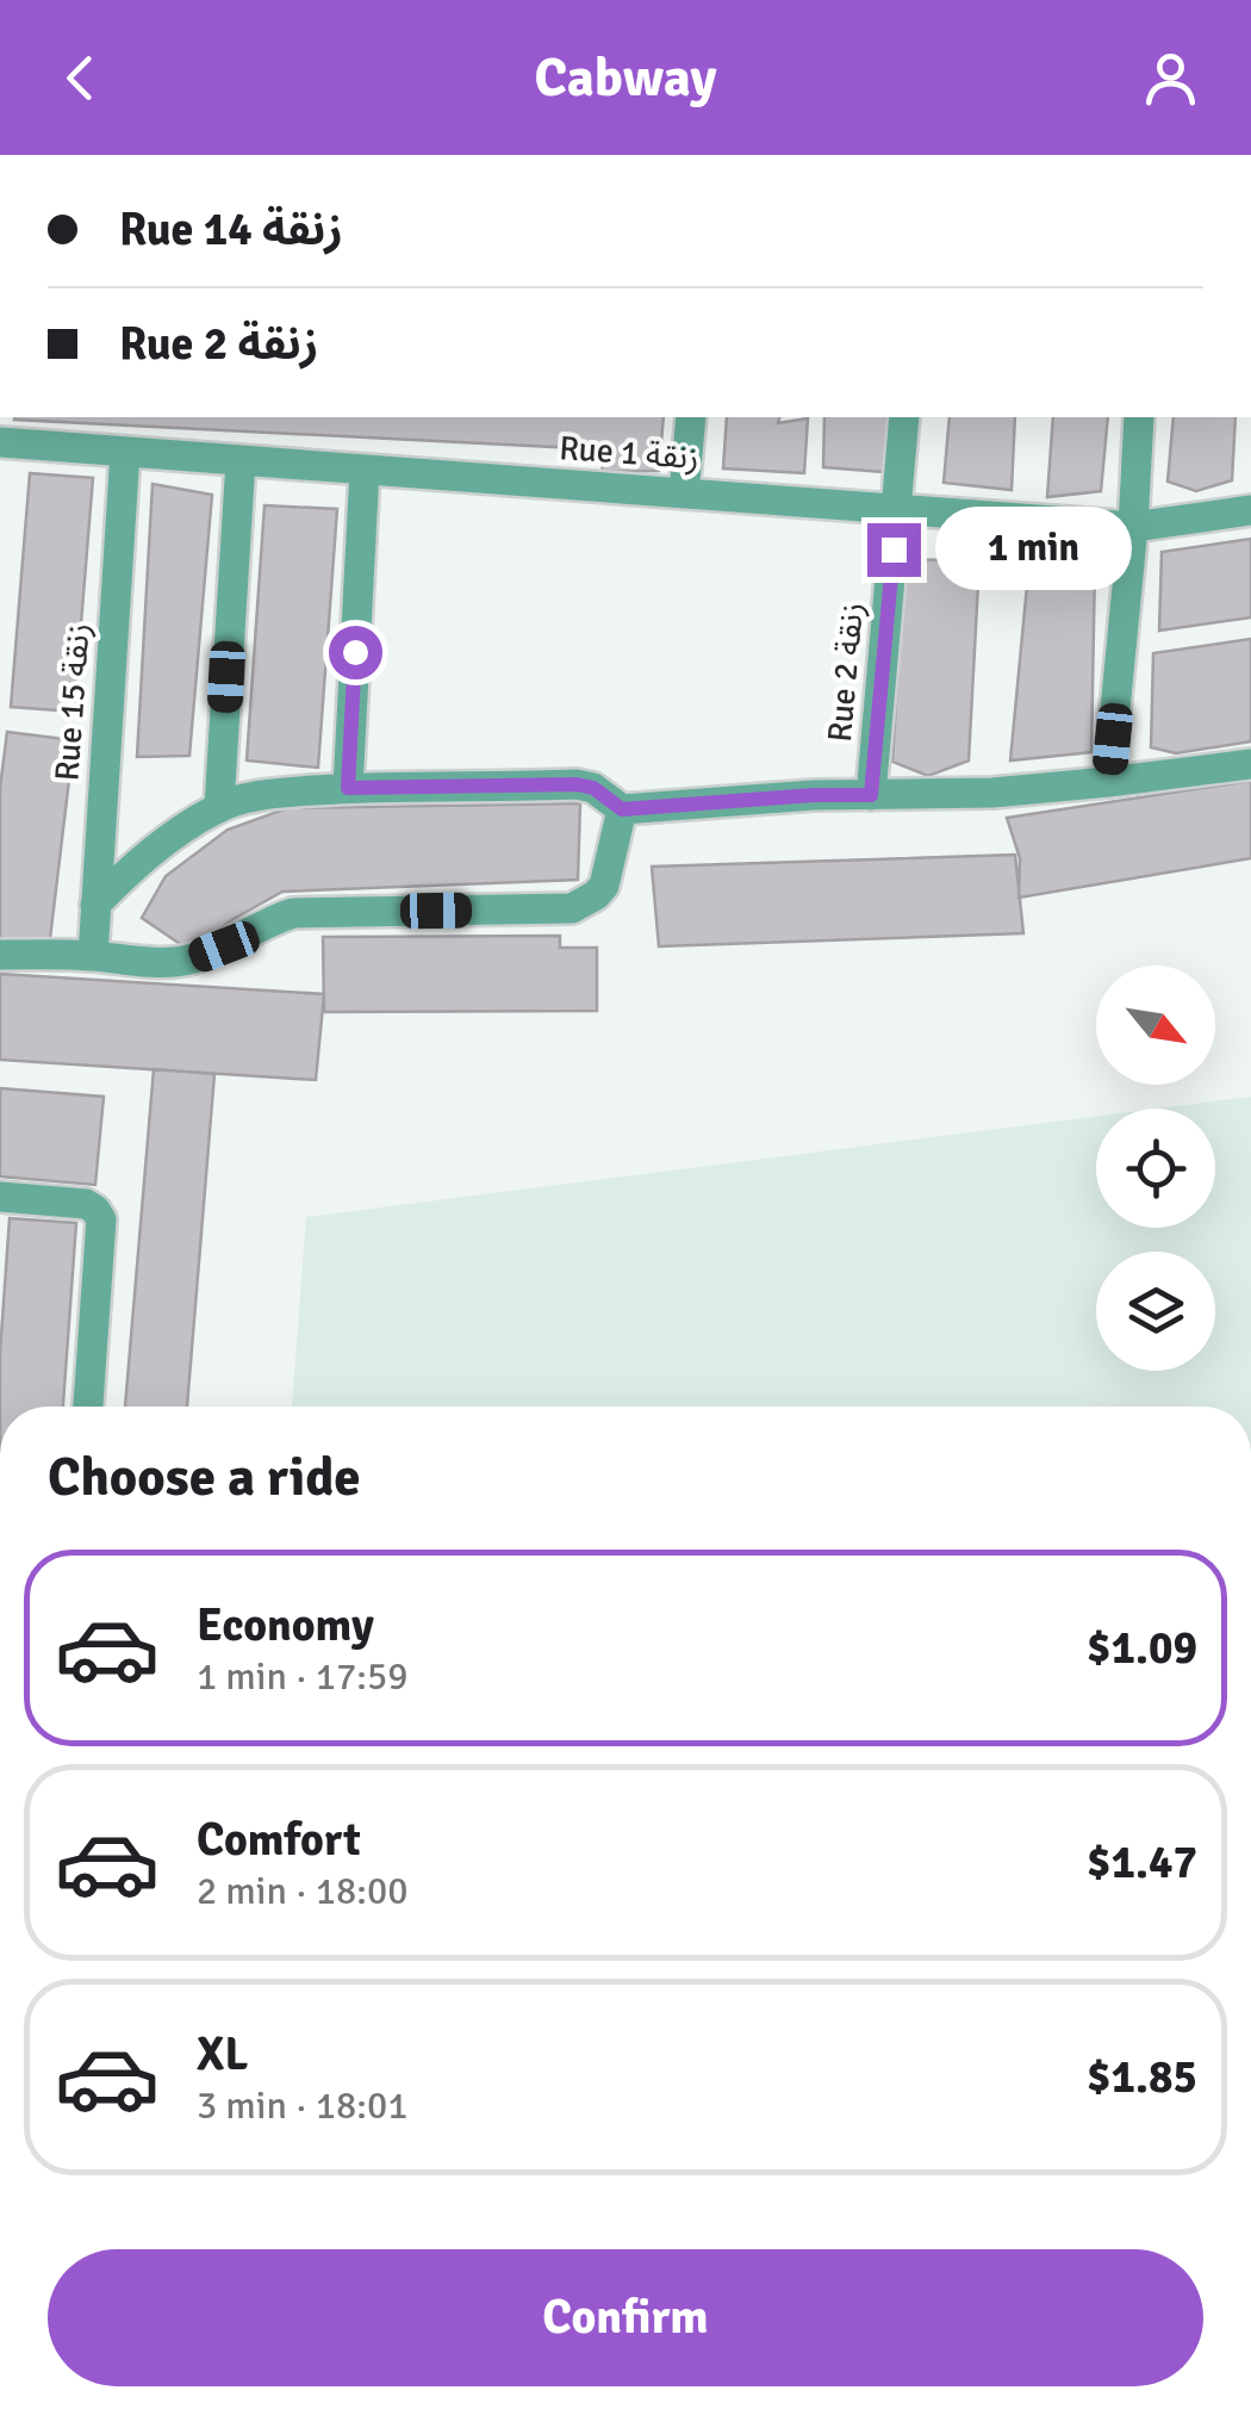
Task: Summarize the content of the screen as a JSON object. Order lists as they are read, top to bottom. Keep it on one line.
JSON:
{"streets":{"street":["Rue 1 زنقة","Rue 2 زنقة","Rue 15 زنقة"]},"crossings":[["Rue 1 زنقة","Rue 2 زنقة"],["Rue 1 زنقة","Rue 15 زنقة"]],"north":"bottom right","page":{"header":"Cabway","banner":["Rue 14 زنقة","Rue 2 زنقة"],"bubble":"1 min","heading":"Choose a ride","list":[{"name":"Economy","note":"1 min · 17:59","value":"$1.09"},{"name":"Comfort","note":"2 min · 18:00","value":"$1.47"},{"name":"XL","note":"3 min · 18:01","value":"$1.85"}],"buttons":"Confirm"}}
